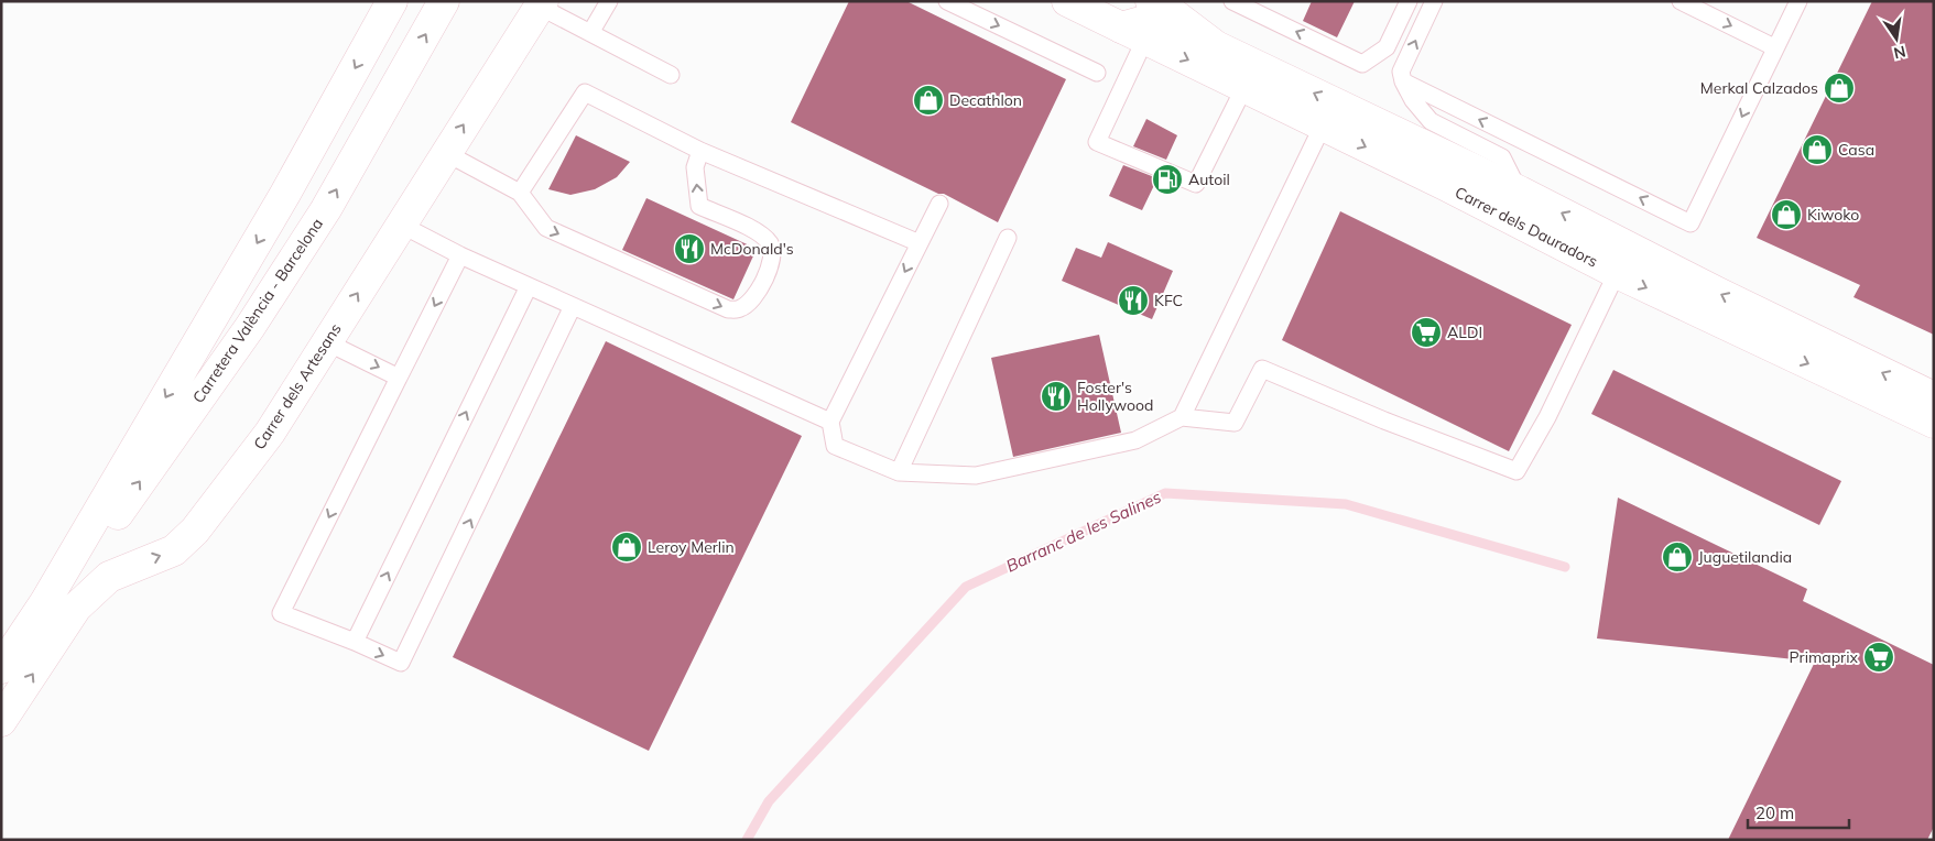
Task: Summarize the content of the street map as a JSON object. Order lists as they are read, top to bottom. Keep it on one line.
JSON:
{"streets":{"street":["Carrer dels Dauradors","Carretera València - Barcelona","Carrer dels Artesans"]},"one_way":["Carrer dels Artesans"],"water":["Barranc de les Salines"],"places":{"shop":["Merkal Calzados","Decathlon","Casa","Kiwoko","Leroy Merlin","Juguetilandia"],"fuel station":["Autoil"],"restaurant":["McDonald's","KFC","Foster's Hollywood"],"supermarket":["ALDI","Primaprix"]},"scale_bar":"20 m","north":"bottom"}
